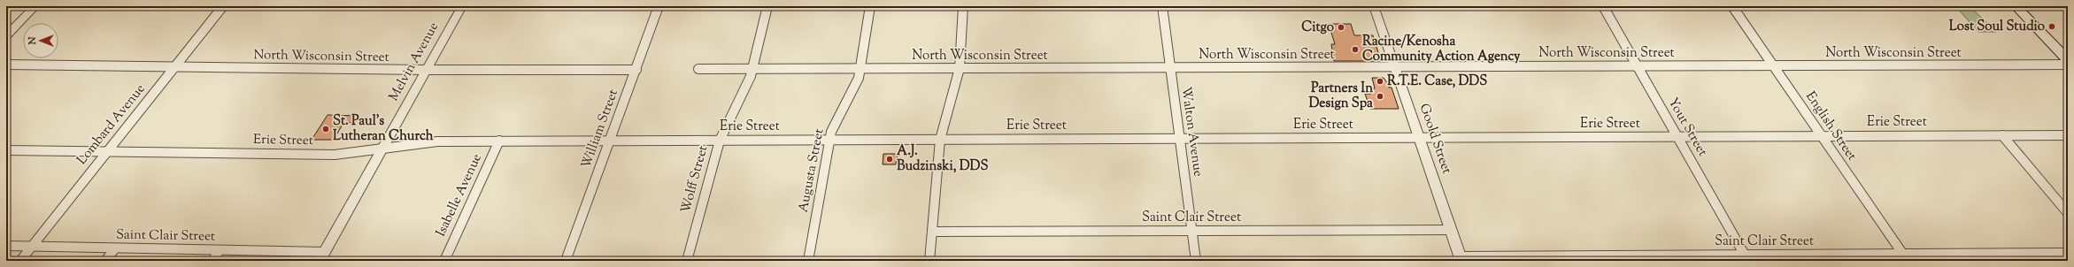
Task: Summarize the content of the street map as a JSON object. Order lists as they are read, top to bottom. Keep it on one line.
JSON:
{"streets":{"street":["North Wisconsin Street","Melvin Avenue","Erie Street","Lombard Avenue","English Street","Yout Street","William Street","Walton Avenue","Goold Street","Augusta Street","Wolff Street","Isabelle Avenue","Saint Clair Street"]},"crossings":[["North Wisconsin Street","Melvin Avenue"],["North Wisconsin Street","Lombard Avenue"],["North Wisconsin Street","English Street"],["North Wisconsin Street","Yout Street"],["North Wisconsin Street","William Street"],["North Wisconsin Street","Walton Avenue"],["North Wisconsin Street","Goold Street"],["North Wisconsin Street","Augusta Street"],["North Wisconsin Street","Wolff Street"],["Melvin Avenue","Erie Street"],["Melvin Avenue","Saint Clair Street"],["Erie Street","Lombard Avenue"],["Erie Street","English Street"],["Erie Street","Yout Street"],["Erie Street","William Street"],["Erie Street","Walton Avenue"],["Erie Street","Goold Street"],["Erie Street","Augusta Street"],["Erie Street","Wolff Street"],["Erie Street","Isabelle Avenue"],["Lombard Avenue","Saint Clair Street"],["English Street","Saint Clair Street"],["Yout Street","Saint Clair Street"],["Walton Avenue","Saint Clair Street"],["Goold Street","Saint Clair Street"]],"places":["Lost Soul Studio","Citgo","Racine/Kenosha Community Action Agency","R.T.E. Case, DDS","Partners In Design Spa","St. Paul's Lutheran Church","A.J. Budzinski, DDS"],"north":"left"}
